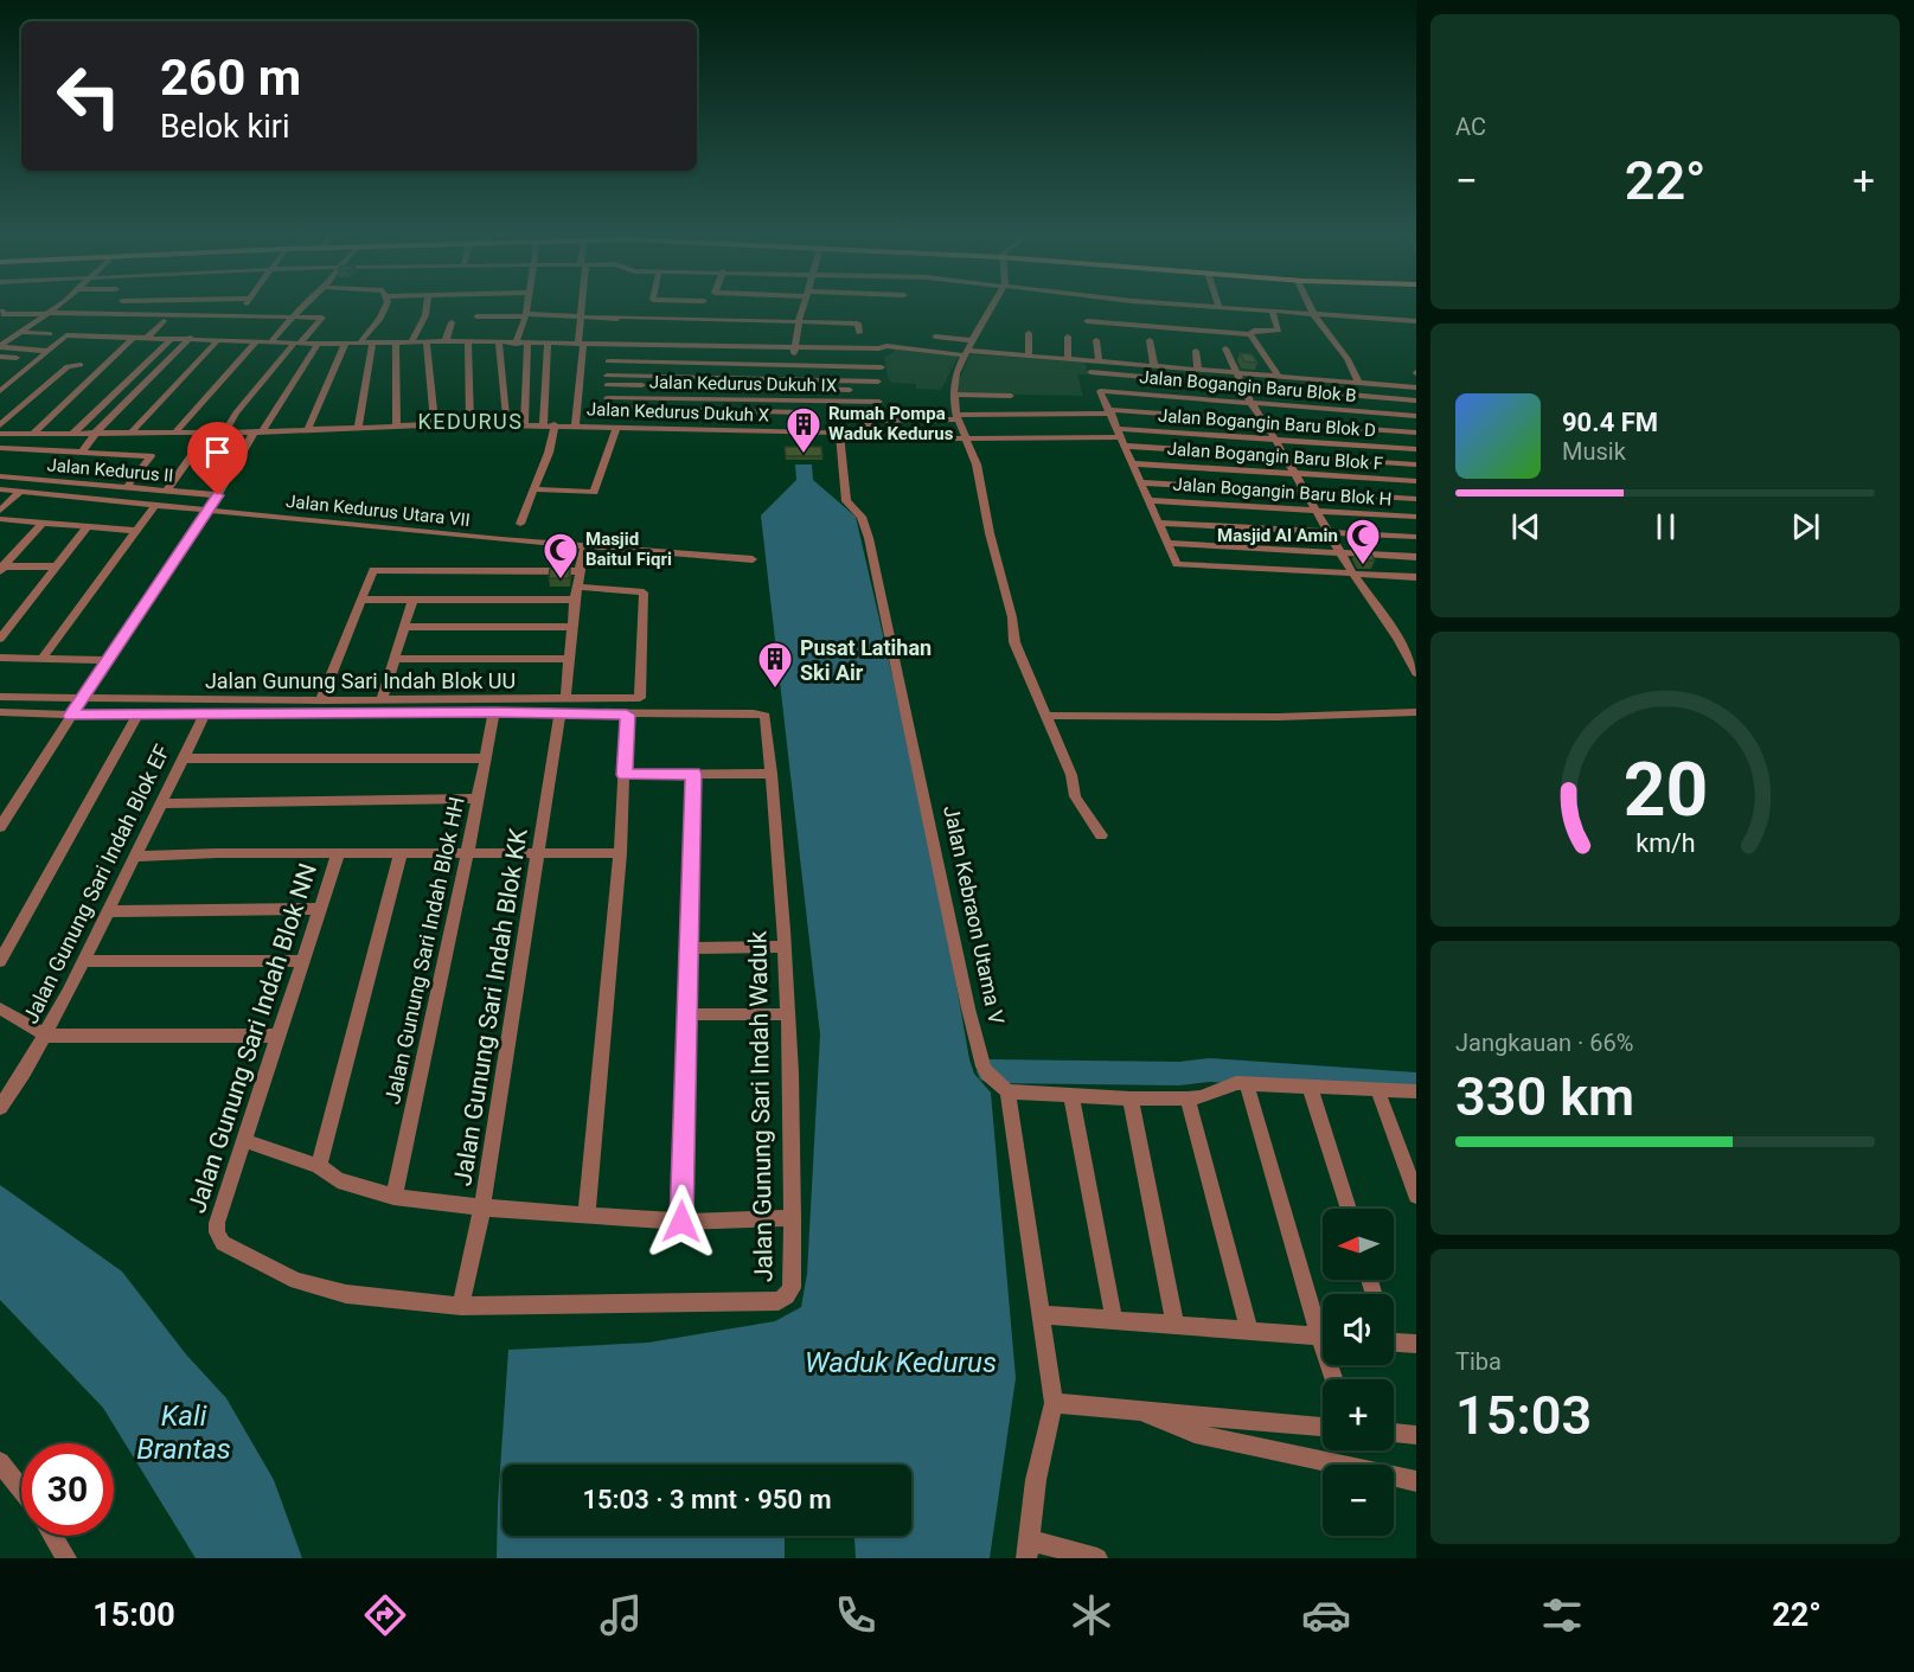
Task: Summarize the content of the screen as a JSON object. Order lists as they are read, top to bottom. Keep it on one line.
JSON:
{"streets":{"street":["Jalan Kedurus Dukuh IX","Jalan Bogangin Baru Blok B","Jalan Kedurus Dukuh X","Jalan Bogangin Baru Blok D","Jalan Bogangin Baru Blok F","Jalan Kedurus II","Jalan Bogangin Baru Blok H","Jalan Kedurus Utara VII","Jalan Gunung Sari Indah Blok UU","Jalan Gunung Sari Indah Blok EF","Jalan Kebraon Utama V","Jalan Gunung Sari Indah Blok HH","Jalan Gunung Sari Indah Blok KK","Jalan Gunung Sari Indah Blok NN","Jalan Gunung Sari Indah Waduk"]},"crossings":[["Jalan Kedurus Dukuh X","Jalan Bogangin Baru Blok D"],["Jalan Kedurus Dukuh X","Jalan Kedurus II"],["Jalan Kedurus Dukuh X","Jalan Kebraon Utama V"],["Jalan Gunung Sari Indah Blok KK","Jalan Gunung Sari Indah Blok NN"],["Jalan Gunung Sari Indah Blok KK","Jalan Gunung Sari Indah Waduk"],["Jalan Gunung Sari Indah Blok NN","Jalan Gunung Sari Indah Waduk"]],"districts":["KEDURUS"],"water":["Waduk Kedurus","Kali Brantas"],"places":{"building":["Rumah Pompa Waduk Kedurus","Pusat Latihan Ski Air"],"mosque":["Masjid Al Amin","Masjid Baitul Fiqri"]},"north":"left","page":{"tile":["AC",["Jangkauan · 66%","330 km"],["Tiba","15:03"]],"turn":["260 m","Belok kiri"],"heat":["−","22°","+"],"song":["90.4 FM","Musik"],"map_buttons":["+","−"],"limit":"30","trip":"15:03 · 3 mnt · 950 m","tabs":["15:00","22°"],"gauge":["20","km/h"]}}
